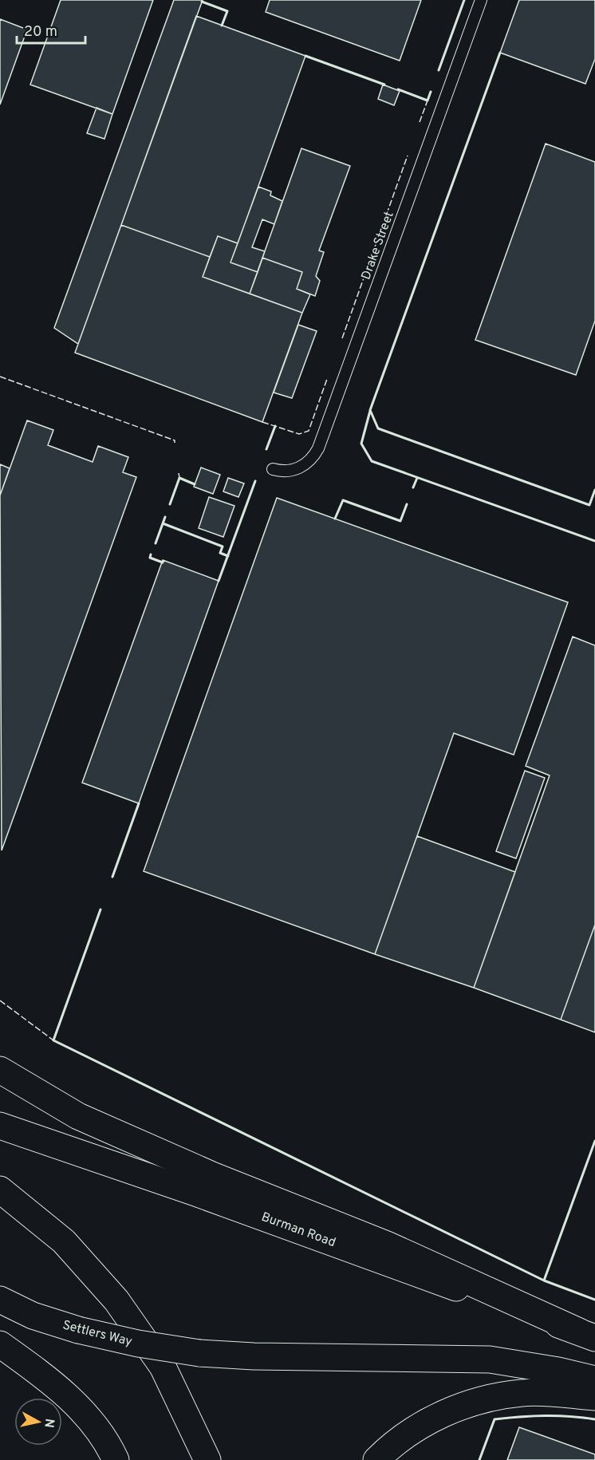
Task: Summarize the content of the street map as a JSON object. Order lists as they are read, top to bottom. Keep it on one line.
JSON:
{"streets":{"main road":["Burman Road","Settlers Way"],"lane":["Drake Street"]},"scale_bar":"20 m","north":"right"}
